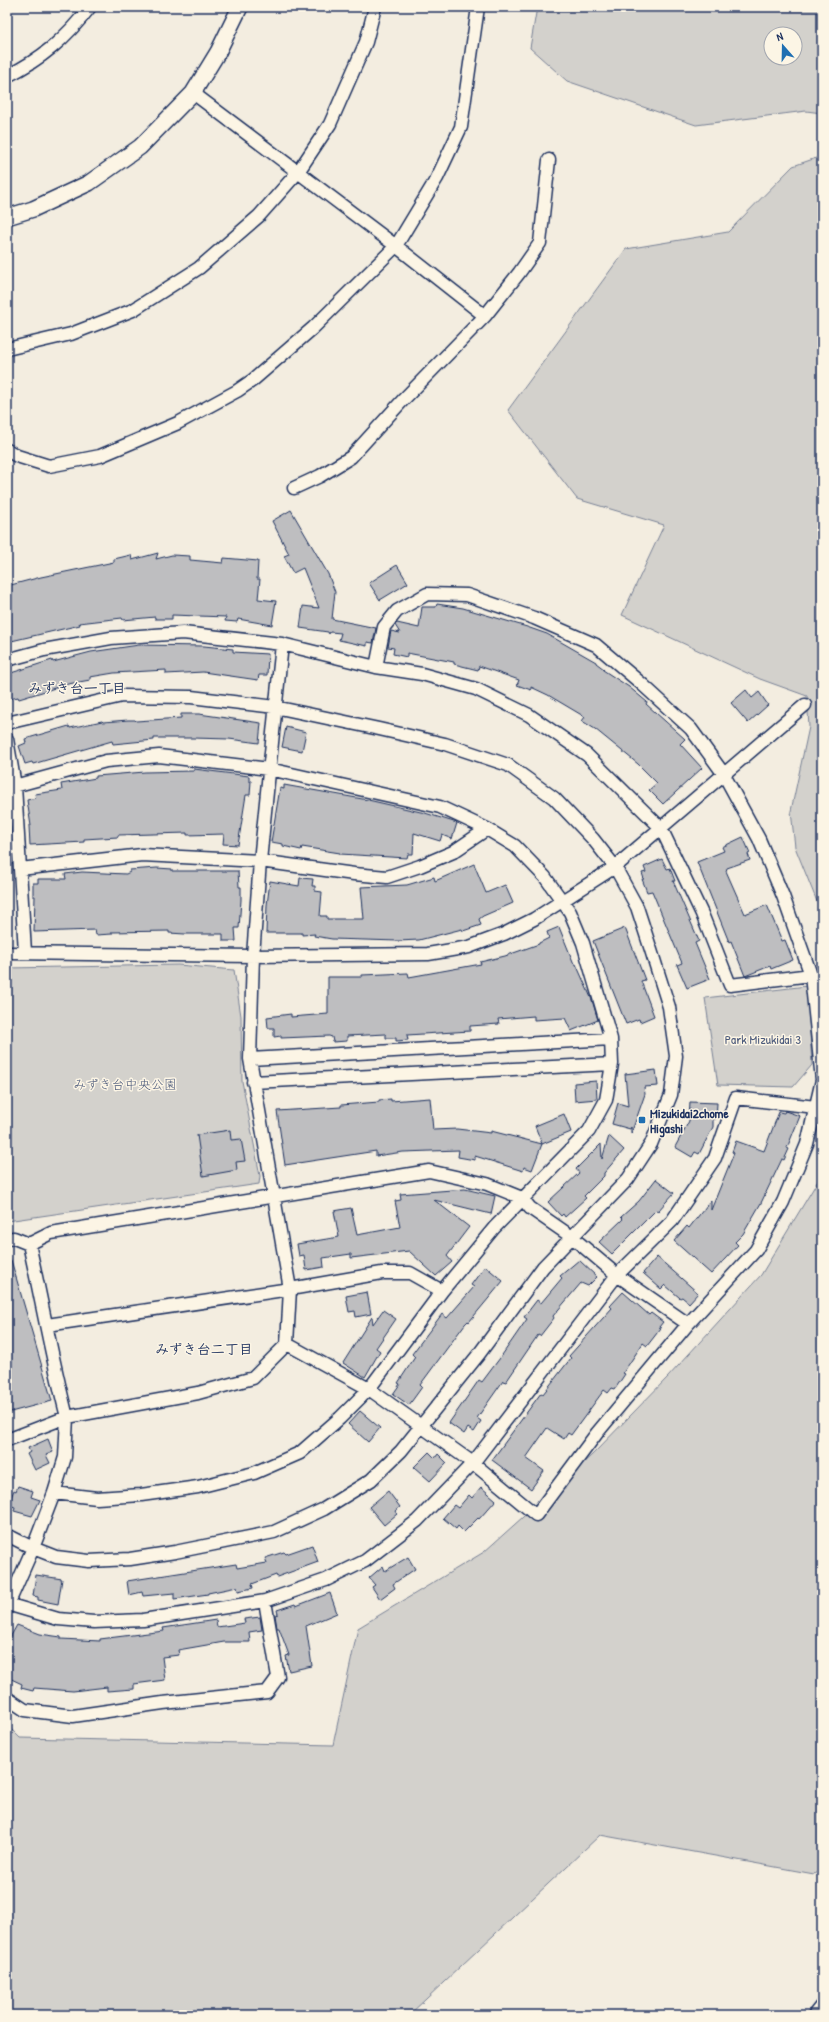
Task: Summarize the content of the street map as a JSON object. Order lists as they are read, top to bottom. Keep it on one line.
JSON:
{"districts":["みずき台一丁目","みずき台二丁目"],"parks":["Park Mizukidai 3","みずき台中央公園"],"places":{"transit":["Mizukidai2chome Higashi"]},"north":"top"}
